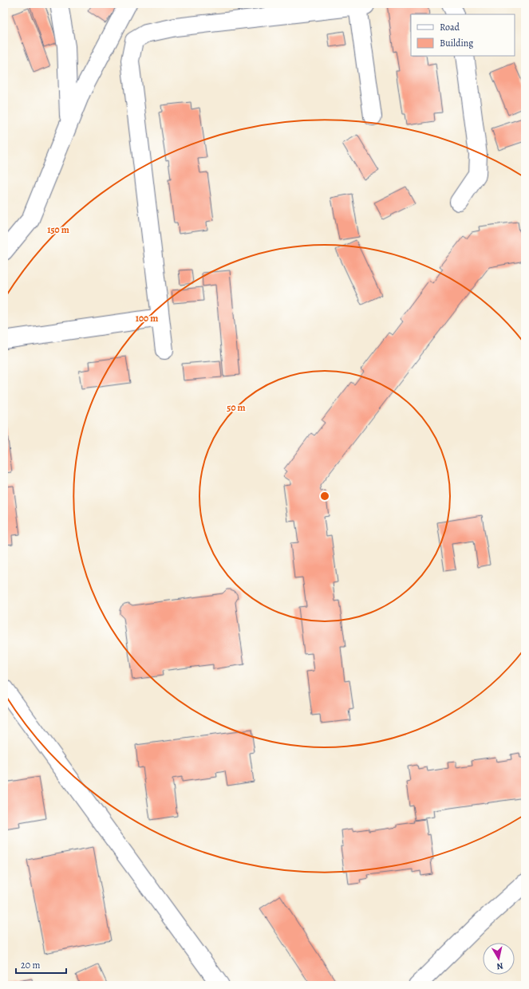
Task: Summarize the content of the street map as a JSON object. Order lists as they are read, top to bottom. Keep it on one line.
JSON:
{"legend":["Road","Building"],"scale_bar":"20 m","north":"bottom","rings":["150 m","100 m","50 m"]}
